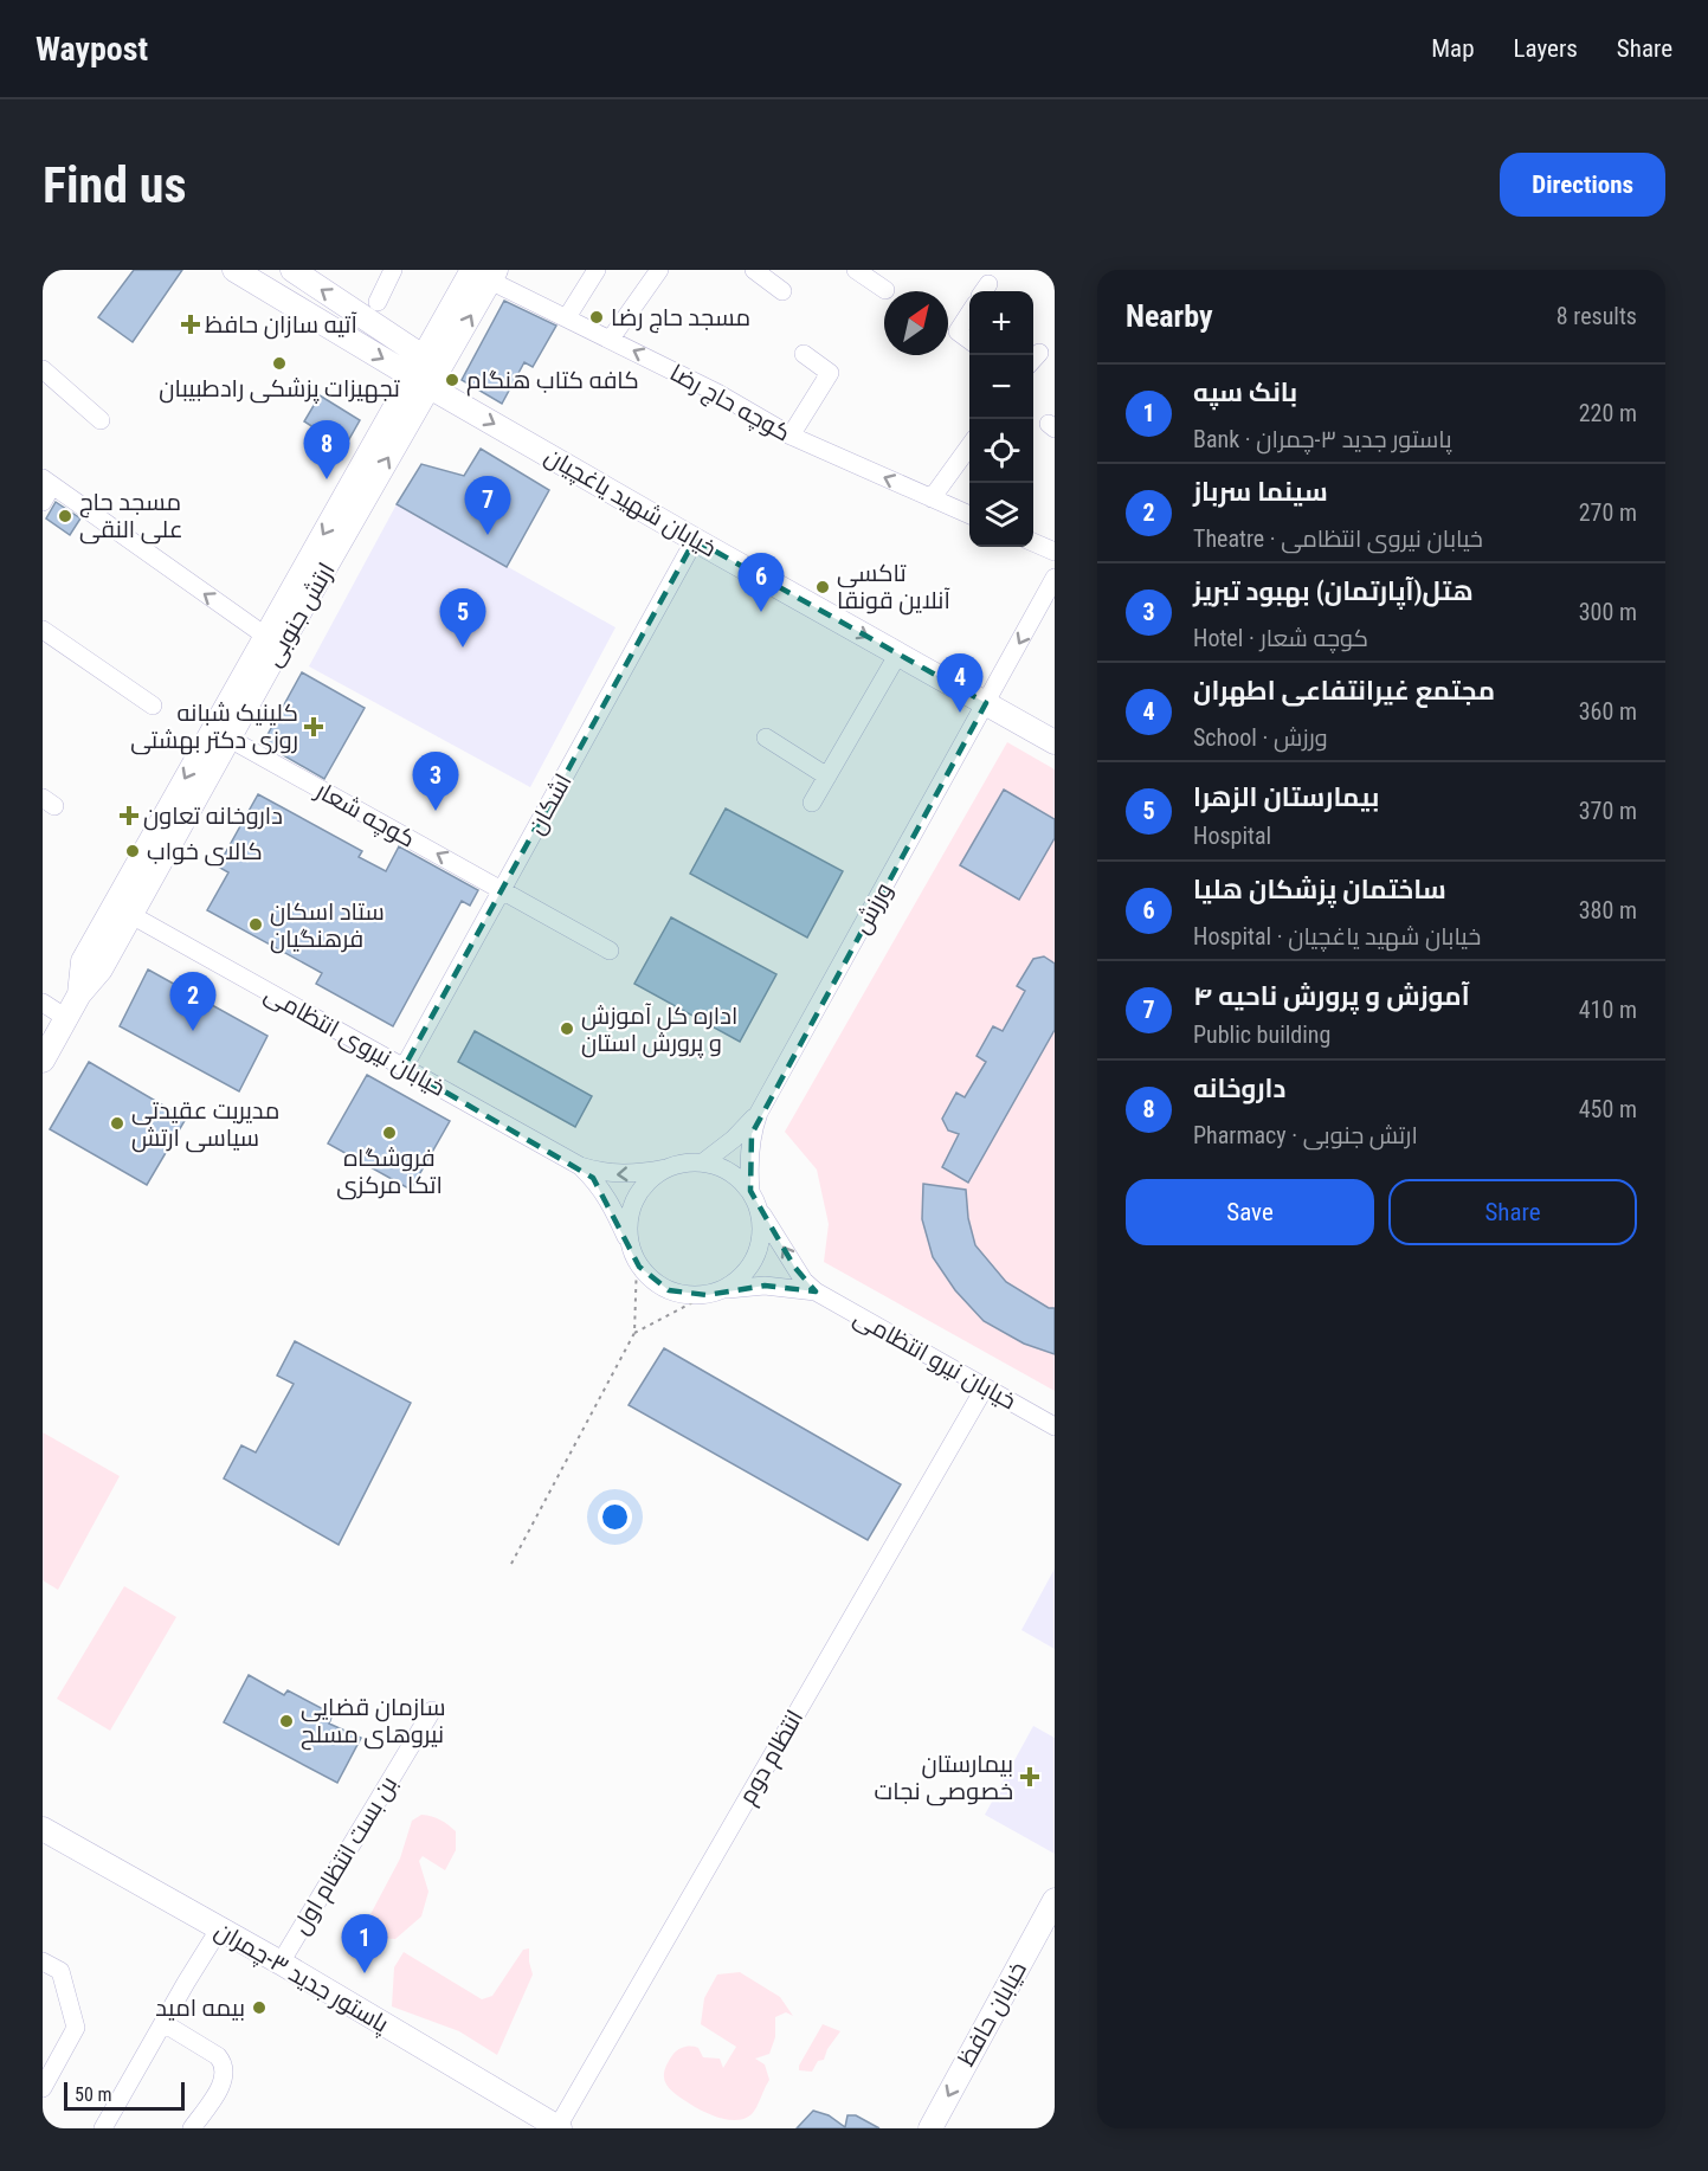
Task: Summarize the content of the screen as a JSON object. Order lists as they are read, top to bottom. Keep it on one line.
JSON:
{"streets":{"main road":["خیابان شهید یاغچیان","ارتش جنوبی","پاستور جدید ۳-چمران","خیابان حافظ"],"street":["کوچه حاج رضا","اشکان","کوچه شعار","ورزش","خیابان نیروی انتظامی","خیابان نیرو انتظامی","انتظام دوم","بن بست انتظام اول"]},"crossings":[["کوچه حاج رضا","ارتش جنوبی"],["خیابان شهید یاغچیان","ارتش جنوبی"],["خیابان شهید یاغچیان","اشکان"],["خیابان شهید یاغچیان","ورزش"],["ارتش جنوبی","کوچه شعار"],["ارتش جنوبی","خیابان نیروی انتظامی"],["اشکان","کوچه شعار"],["اشکان","خیابان نیروی انتظامی"],["ورزش","خیابان نیروی انتظامی"],["ورزش","خیابان نیرو انتظامی"],["خیابان نیروی انتظامی","خیابان نیرو انتظامی"],["خیابان نیرو انتظامی","انتظام دوم"],["انتظام دوم","پاستور جدید ۳-چمران"],["بن بست انتظام اول","پاستور جدید ۳-چمران"]],"one_way":["کوچه حاج رضا","خیابان شهید یاغچیان","کوچه شعار","خیابان حافظ"],"places":{"other":["مسجد حاج رضا","تجهیزات پزشکی رادطبیبان","کافه کتاب هنگام","مسجد حاج علی النقی","تاکسی آنلاین قونقا","کالای خواب","ستاد اسکان فرهنگیان","اداره کل آموزش و پرورش استان","مدیریت عقیدتی سیاسی ارتش","فروشگاه اتکا مرکزی","سازمان قضایی نیروهای مسلح","بیمه امید"],"health":["آتیه سازان حافظ","کلینیک شبانه روزی دکتر بهشتی","داروخانه تعاون","بیمارستان خصوصی نجات"]},"scale_bar":"50 m","north":"top right","page":{"header":"Waypost","nav":["Map","Layers","Share"],"buttons":["Directions",["Save","Share"]],"title":"Find us","heading":["Nearby","8 results"],"map_buttons":["+","−"],"list":[{"mark":"1","name":"بانک سپه","note":"Bank · پاستور جدید ۳-چمران","value":"220 m"},{"mark":"2","name":"سینما سرباز","note":"Theatre · خیابان نیروی انتظامی","value":"270 m"},{"mark":"3","name":"هتل(آپارتمان) بهبود تبریز","note":"Hotel · کوچه شعار","value":"300 m"},{"mark":"4","name":"مجتمع غیرانتفاعی اطهران","note":"School · ورزش","value":"360 m"},{"mark":"5","name":"بیمارستان الزهرا","note":"Hospital","value":"370 m"},{"mark":"6","name":"ساختمان پزشکان هلیا","note":"Hospital · خیابان شهید یاغچیان","value":"380 m"},{"mark":"7","name":"آموزش و پرورش ناحیه ۴","note":"Public building","value":"410 m"},{"mark":"8","name":"داروخانه","note":"Pharmacy · ارتش جنوبی","value":"450 m"}],"pins":["8","7","6","5","4","3","2","1"],"scale":"50 m"}}
